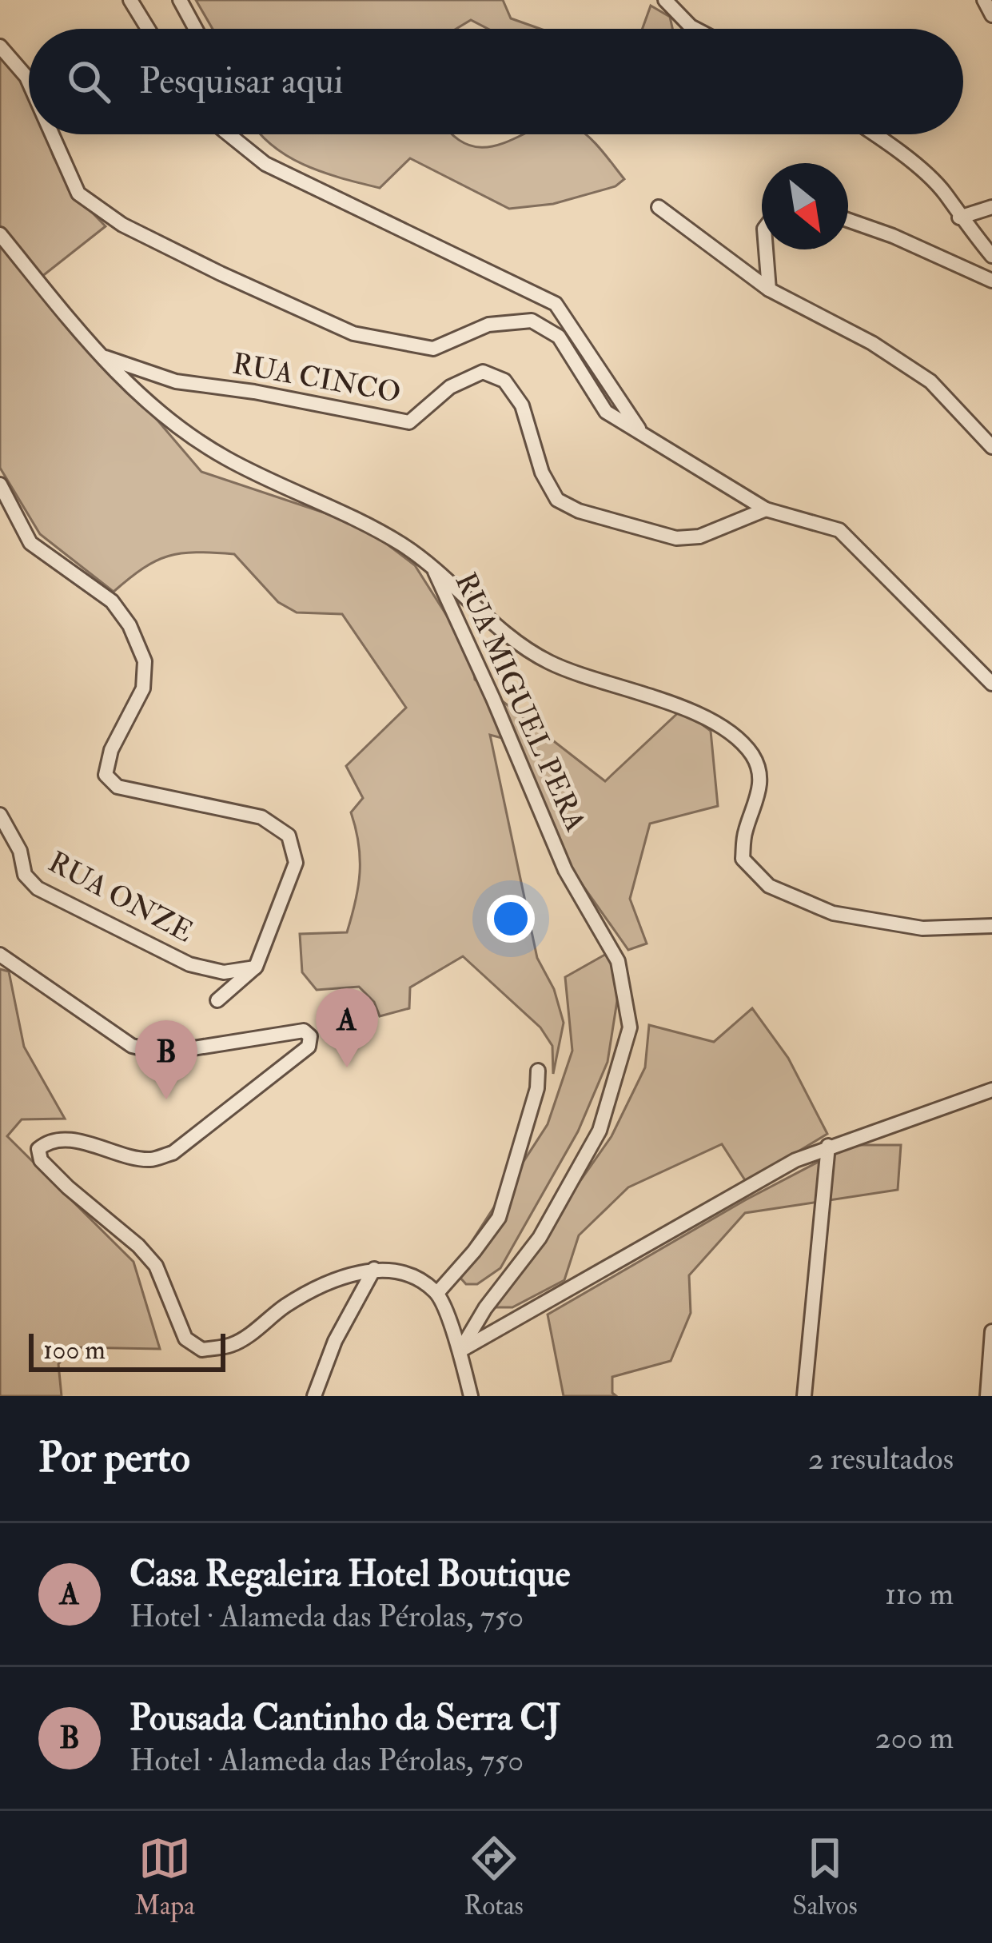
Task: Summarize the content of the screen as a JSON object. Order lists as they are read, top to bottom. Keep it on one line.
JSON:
{"streets":{"street":["RUA CINCO","RUA MIGUEL PERA","RUA ONZE"]},"crossings":[["RUA CINCO","RUA MIGUEL PERA"]],"scale_bar":"100 m","north":"bottom right","page":{"search":"Pesquisar aqui","pins":["A","B"],"scale":"100 m","heading":["Por perto","2 resultados"],"list":[{"mark":"A","name":"Casa Regaleira Hotel Boutique","note":"Hotel · Alameda das Pérolas, 750","value":"110 m"},{"mark":"B","name":"Pousada Cantinho da Serra CJ","note":"Hotel · Alameda das Pérolas, 750","value":"200 m"}],"nav":["Mapa","Rotas","Salvos"]}}
